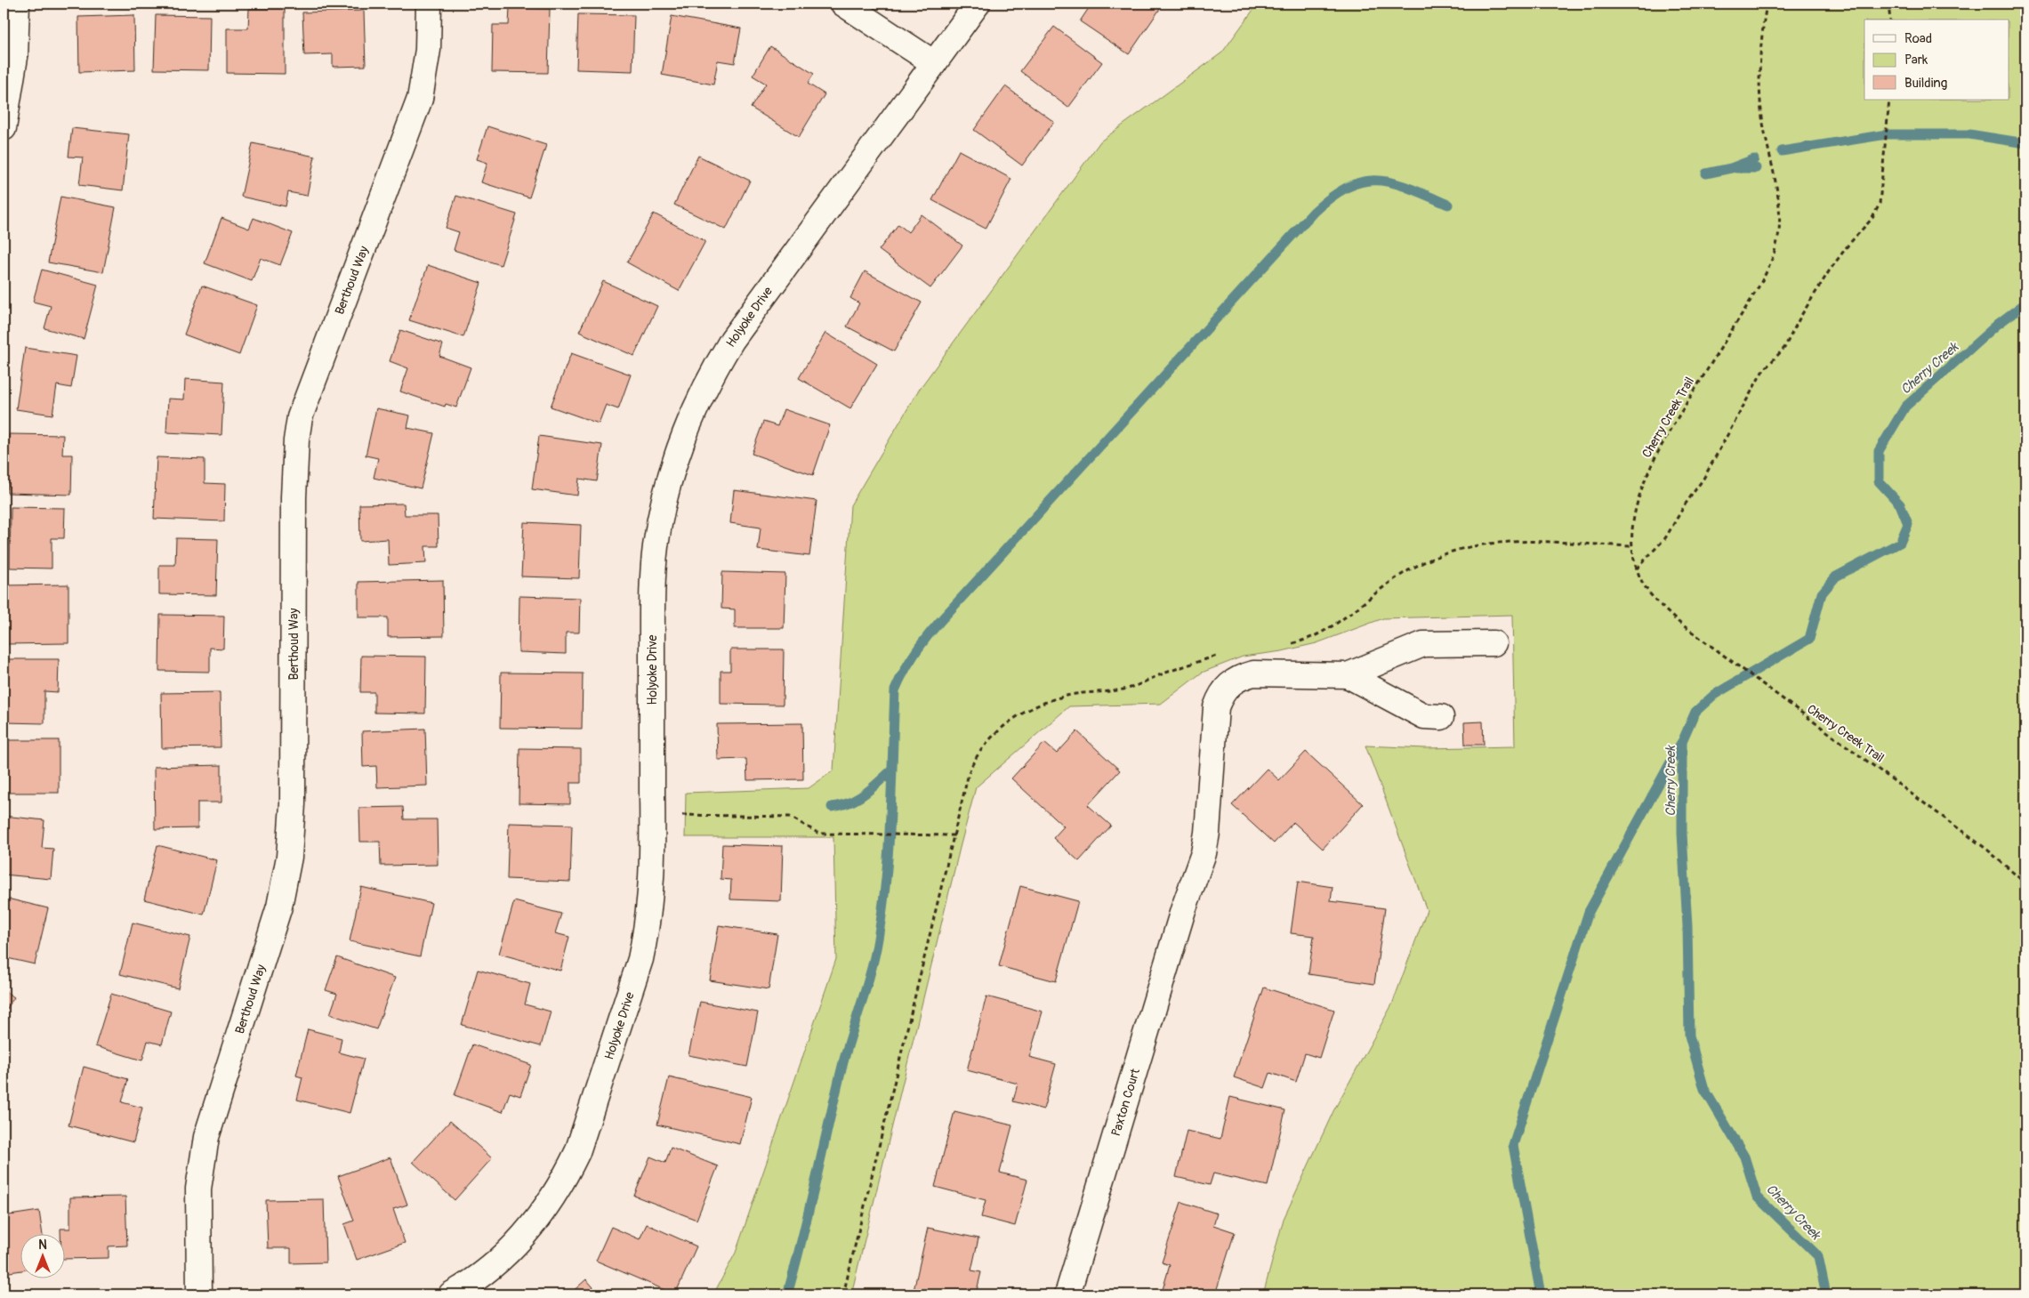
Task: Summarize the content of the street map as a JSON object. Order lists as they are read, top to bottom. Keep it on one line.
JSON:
{"streets":{"street":["Berthoud Way","Holyoke Drive","Paxton Court"],"path":["Cherry Creek Trail"]},"water":["Cherry Creek"],"legend":["Road","Park","Building"],"north":"top"}
